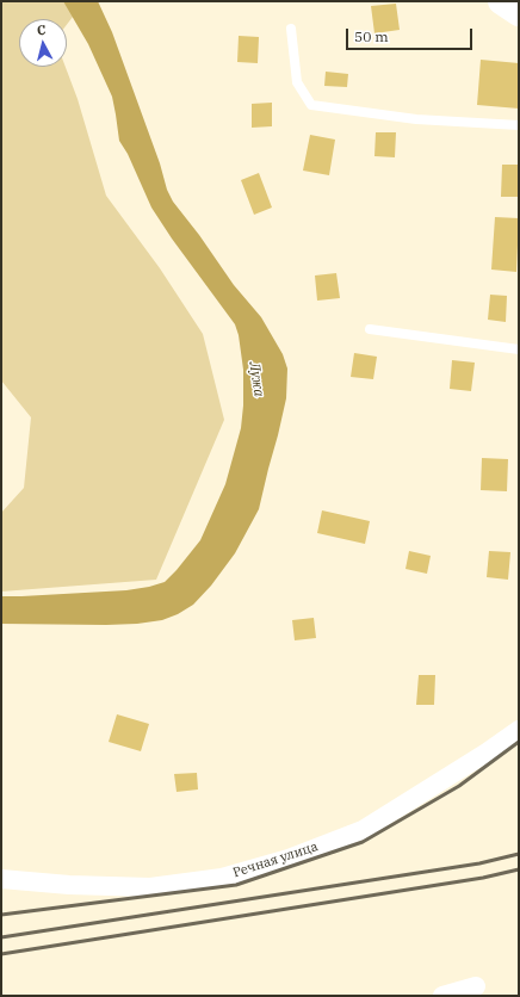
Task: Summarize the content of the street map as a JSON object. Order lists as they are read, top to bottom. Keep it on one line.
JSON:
{"streets":{"street":["Речная улица"]},"water":["Лужа"],"scale_bar":"50 m","north":"top"}
